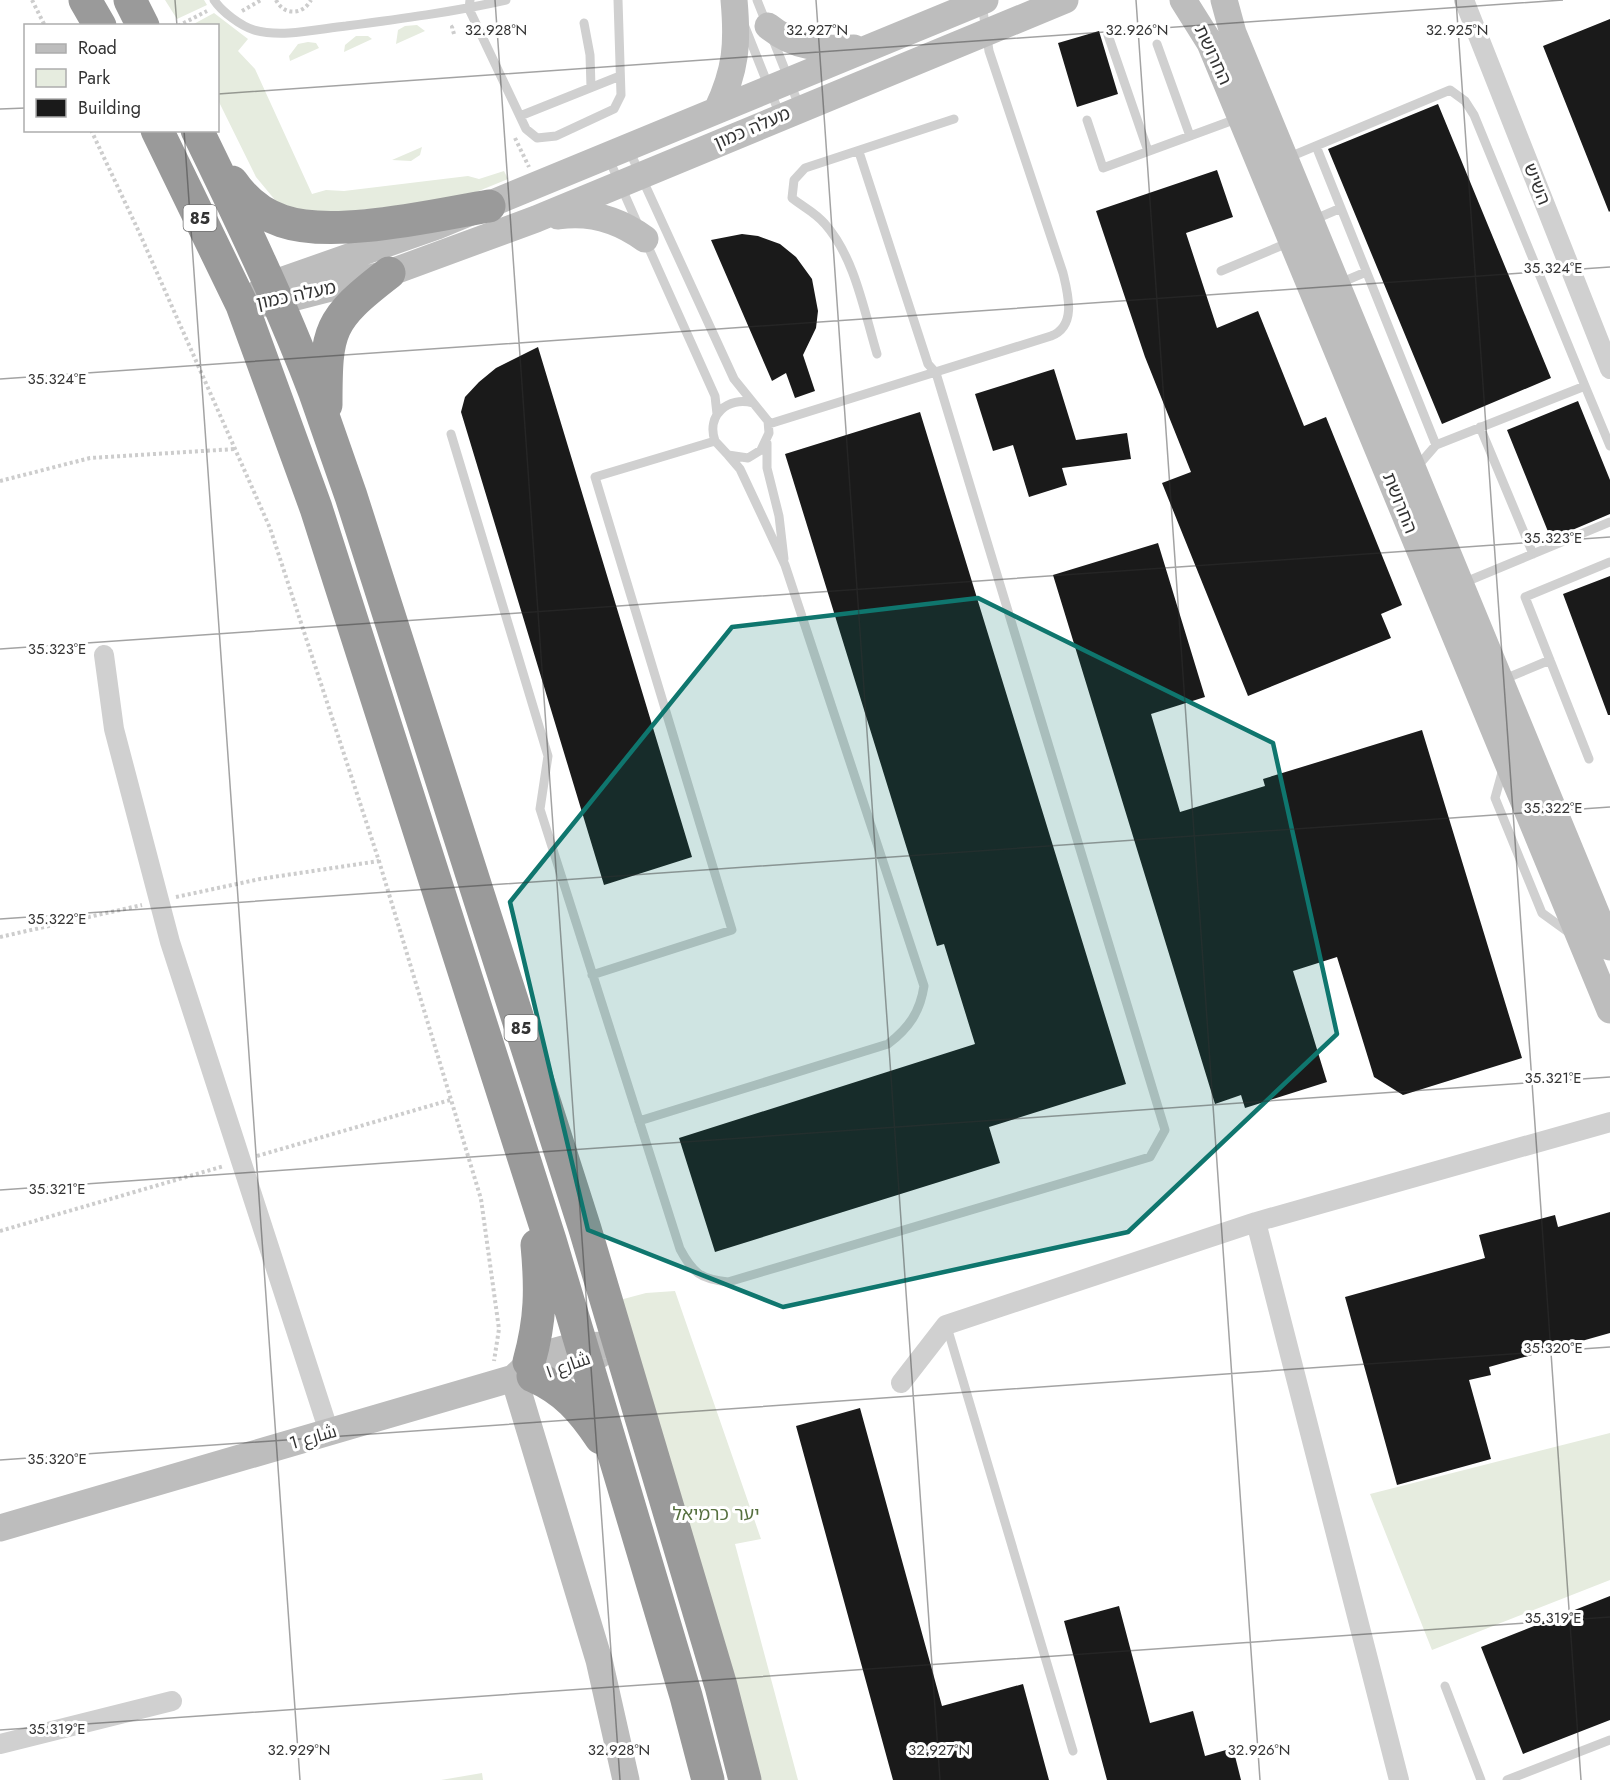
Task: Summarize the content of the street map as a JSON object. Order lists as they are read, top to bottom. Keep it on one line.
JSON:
{"streets":{"highway":["85"],"street":["החרושת","מעלה כמון","השיש","شارع 1"]},"crossings":[["מעלה כמון","85"],["85","شارع 1"]],"parks":["יער כרמיאל"],"legend":["Road","Park","Building"],"coordinates":["32.928°N","32.927°N","32.926°N","32.925°N","35.324°E","35.323°E","35.322°E","35.321°E","35.320°E","35.319°E","32.929°N"]}
